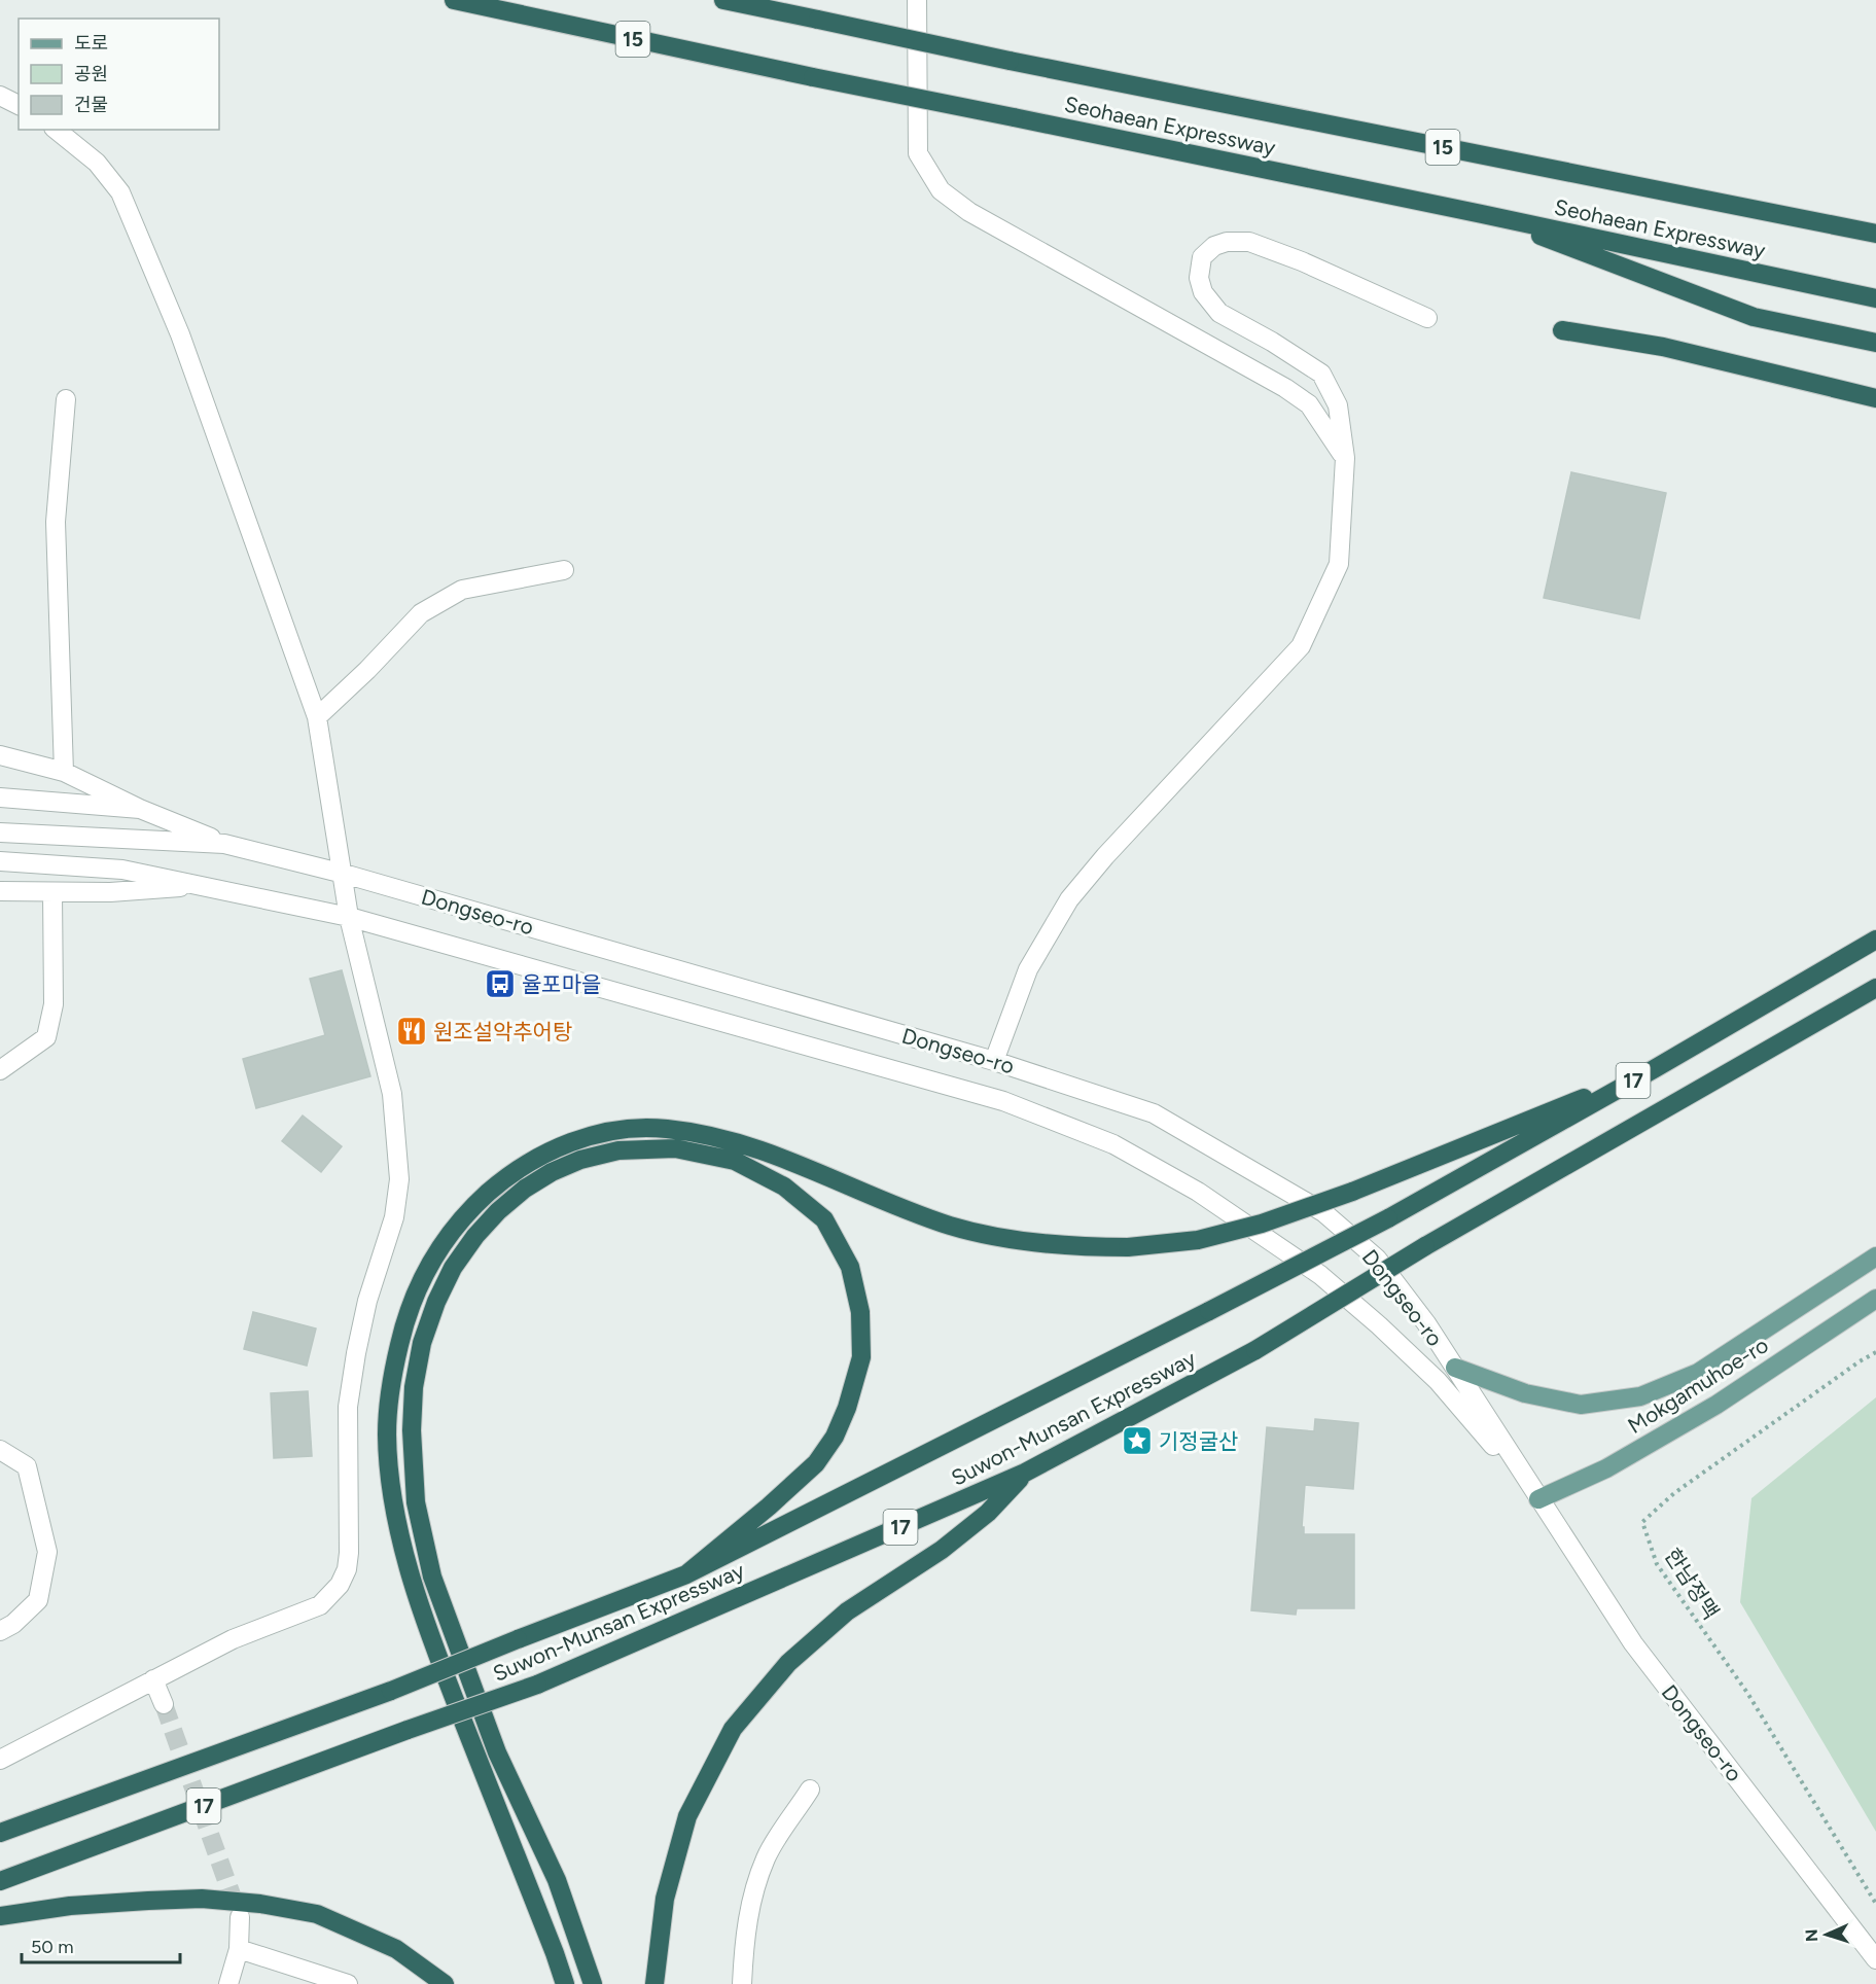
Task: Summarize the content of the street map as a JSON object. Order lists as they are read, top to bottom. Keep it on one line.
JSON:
{"streets":{"highway":["15","Seohaean Expressway","17","Suwon-Munsan Expressway"],"main road":["Mokgamuhoe-ro"],"street":["Dongseo-ro"],"path":["한남정맥"]},"crossings":[["Dongseo-ro","Mokgamuhoe-ro"]],"places":{"bus stop":["율포마을"],"restaurant":["원조설악추어탕"],"place":["기정굴산"]},"legend":["도로","공원","건물"],"scale_bar":"50 m","north":"left"}
